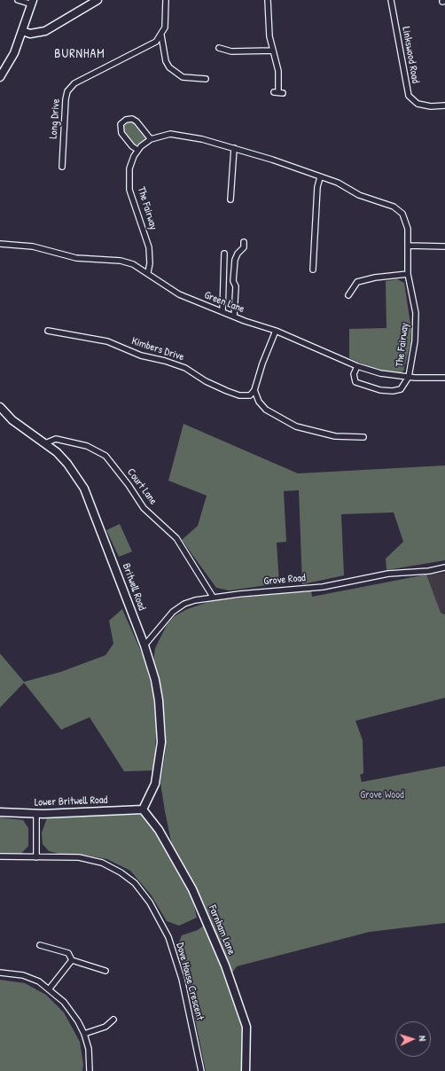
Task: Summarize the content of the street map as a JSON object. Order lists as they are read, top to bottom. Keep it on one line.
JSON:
{"streets":{"street":["Linkswood Road","Long Drive","The Fairway","Green Lane","Kimbers Drive","Court Lane","Grove Road","Britwell Road","Lower Britwell Road","Farnham Lane","Dove House Crescent"]},"crossings":[["The Fairway","Green Lane"],["Court Lane","Grove Road"],["Court Lane","Britwell Road"],["Grove Road","Britwell Road"],["Britwell Road","Lower Britwell Road"],["Britwell Road","Farnham Lane"],["Lower Britwell Road","Farnham Lane"]],"districts":["BURNHAM"],"parks":["Grove Wood"],"north":"right"}
